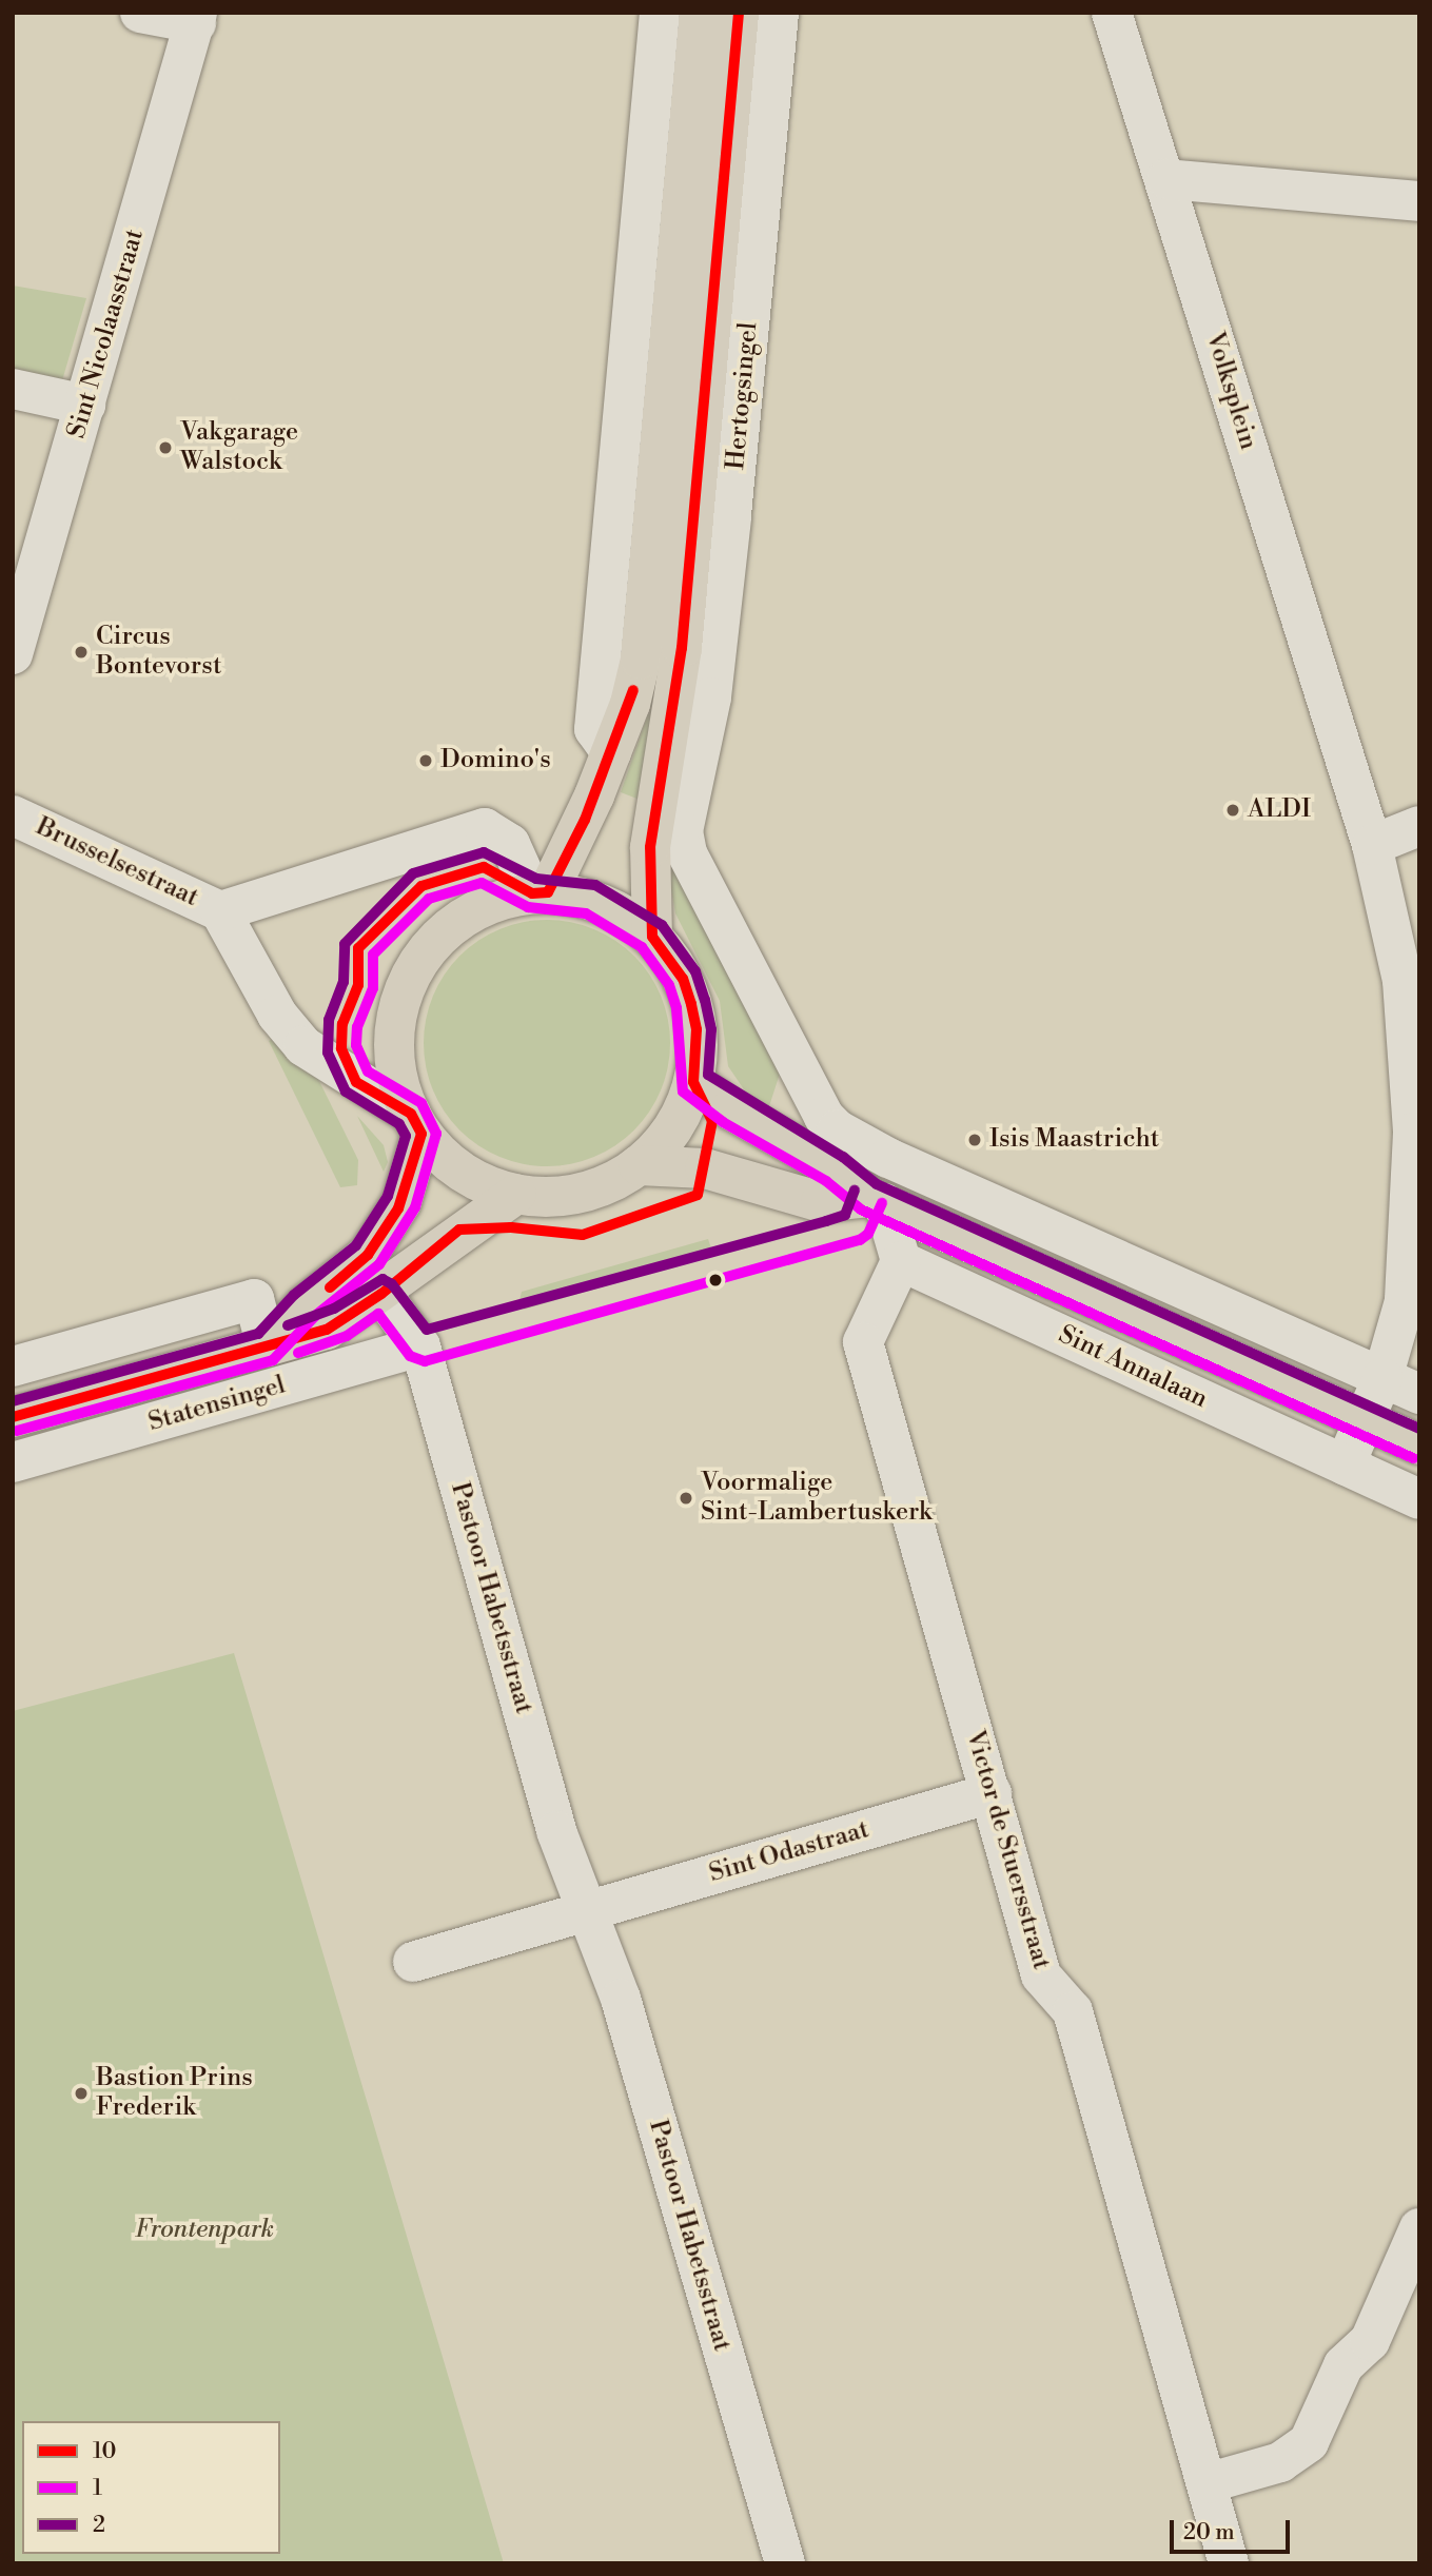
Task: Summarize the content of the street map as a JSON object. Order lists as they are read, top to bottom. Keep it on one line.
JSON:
{"streets":{"main road":["Hertogsingel","Sint Annalaan","Statensingel"],"street":["Sint Nicolaasstraat","Volksplein","Brusselsestraat","Pastoor Habetsstraat","Victor de Stuersstraat","Sint Odastraat"]},"crossings":[["Volksplein","Sint Annalaan"],["Brusselsestraat","Statensingel"],["Sint Annalaan","Victor de Stuersstraat"],["Statensingel","Pastoor Habetsstraat"],["Pastoor Habetsstraat","Sint Odastraat"],["Victor de Stuersstraat","Sint Odastraat"]],"parks":["Frontenpark"],"places":["Vakgarage Walstock","Circus Bontevorst","Domino's","ALDI","Isis Maastricht","Voormalige Sint-Lambertuskerk","Bastion Prins Frederik"],"lines":["transit line 10","transit line 2","transit line 1"],"legend":["10","1","2"],"scale_bar":"20 m"}
